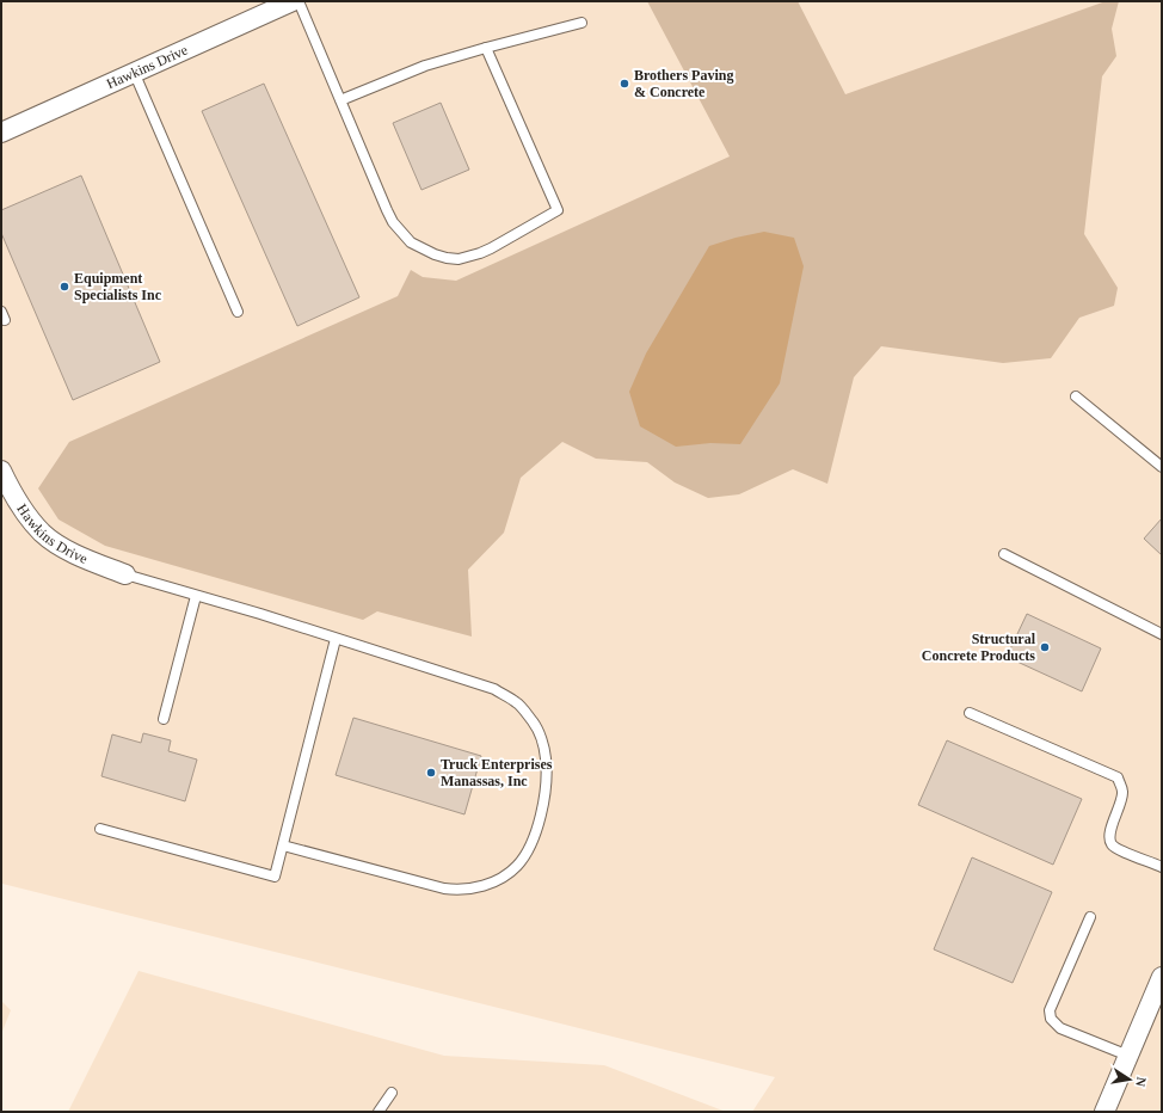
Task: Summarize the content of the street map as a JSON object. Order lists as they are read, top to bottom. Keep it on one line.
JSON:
{"streets":{"street":["Hawkins Drive"]},"places":["Brothers Paving & Concrete","Equipment Specialists Inc","Structural Concrete Products","Truck Enterprises Manassas, Inc"],"north":"right"}
